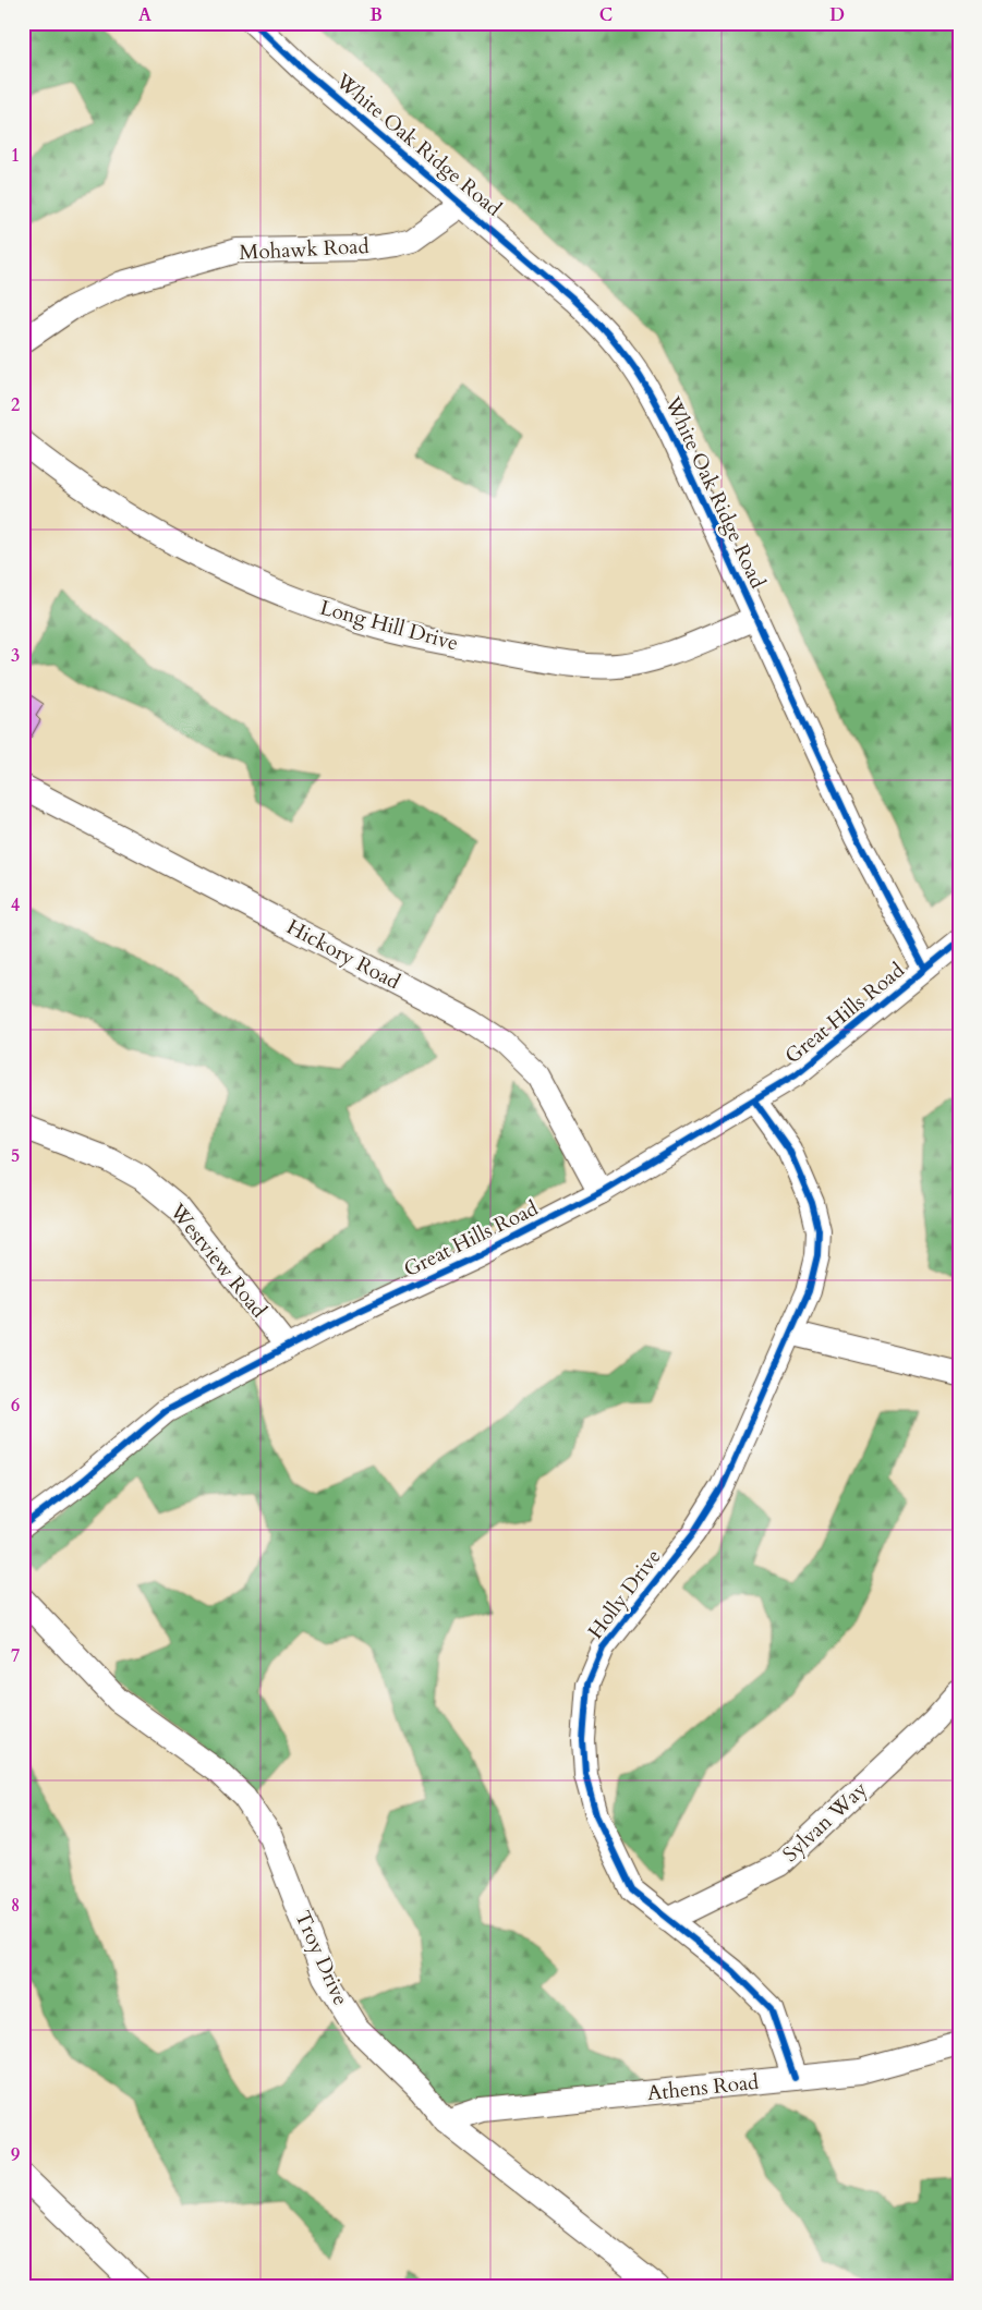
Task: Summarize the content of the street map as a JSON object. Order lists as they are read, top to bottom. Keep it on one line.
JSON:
{"streets":{"street":["White Oak Ridge Road","Mohawk Road","Long Hill Drive","Hickory Road","Great Hills Road","Westview Road","Holly Drive","Sylvan Way","Troy Drive","Athens Road"]},"crossings":[["White Oak Ridge Road","Mohawk Road"],["White Oak Ridge Road","Long Hill Drive"],["White Oak Ridge Road","Great Hills Road"],["Hickory Road","Great Hills Road"],["Great Hills Road","Westview Road"],["Great Hills Road","Holly Drive"],["Holly Drive","Sylvan Way"],["Holly Drive","Athens Road"],["Troy Drive","Athens Road"]],"grid":{"columns":["A","B","C","D"],"rows":["1","2","3","4","5","6","7","8","9"]}}
